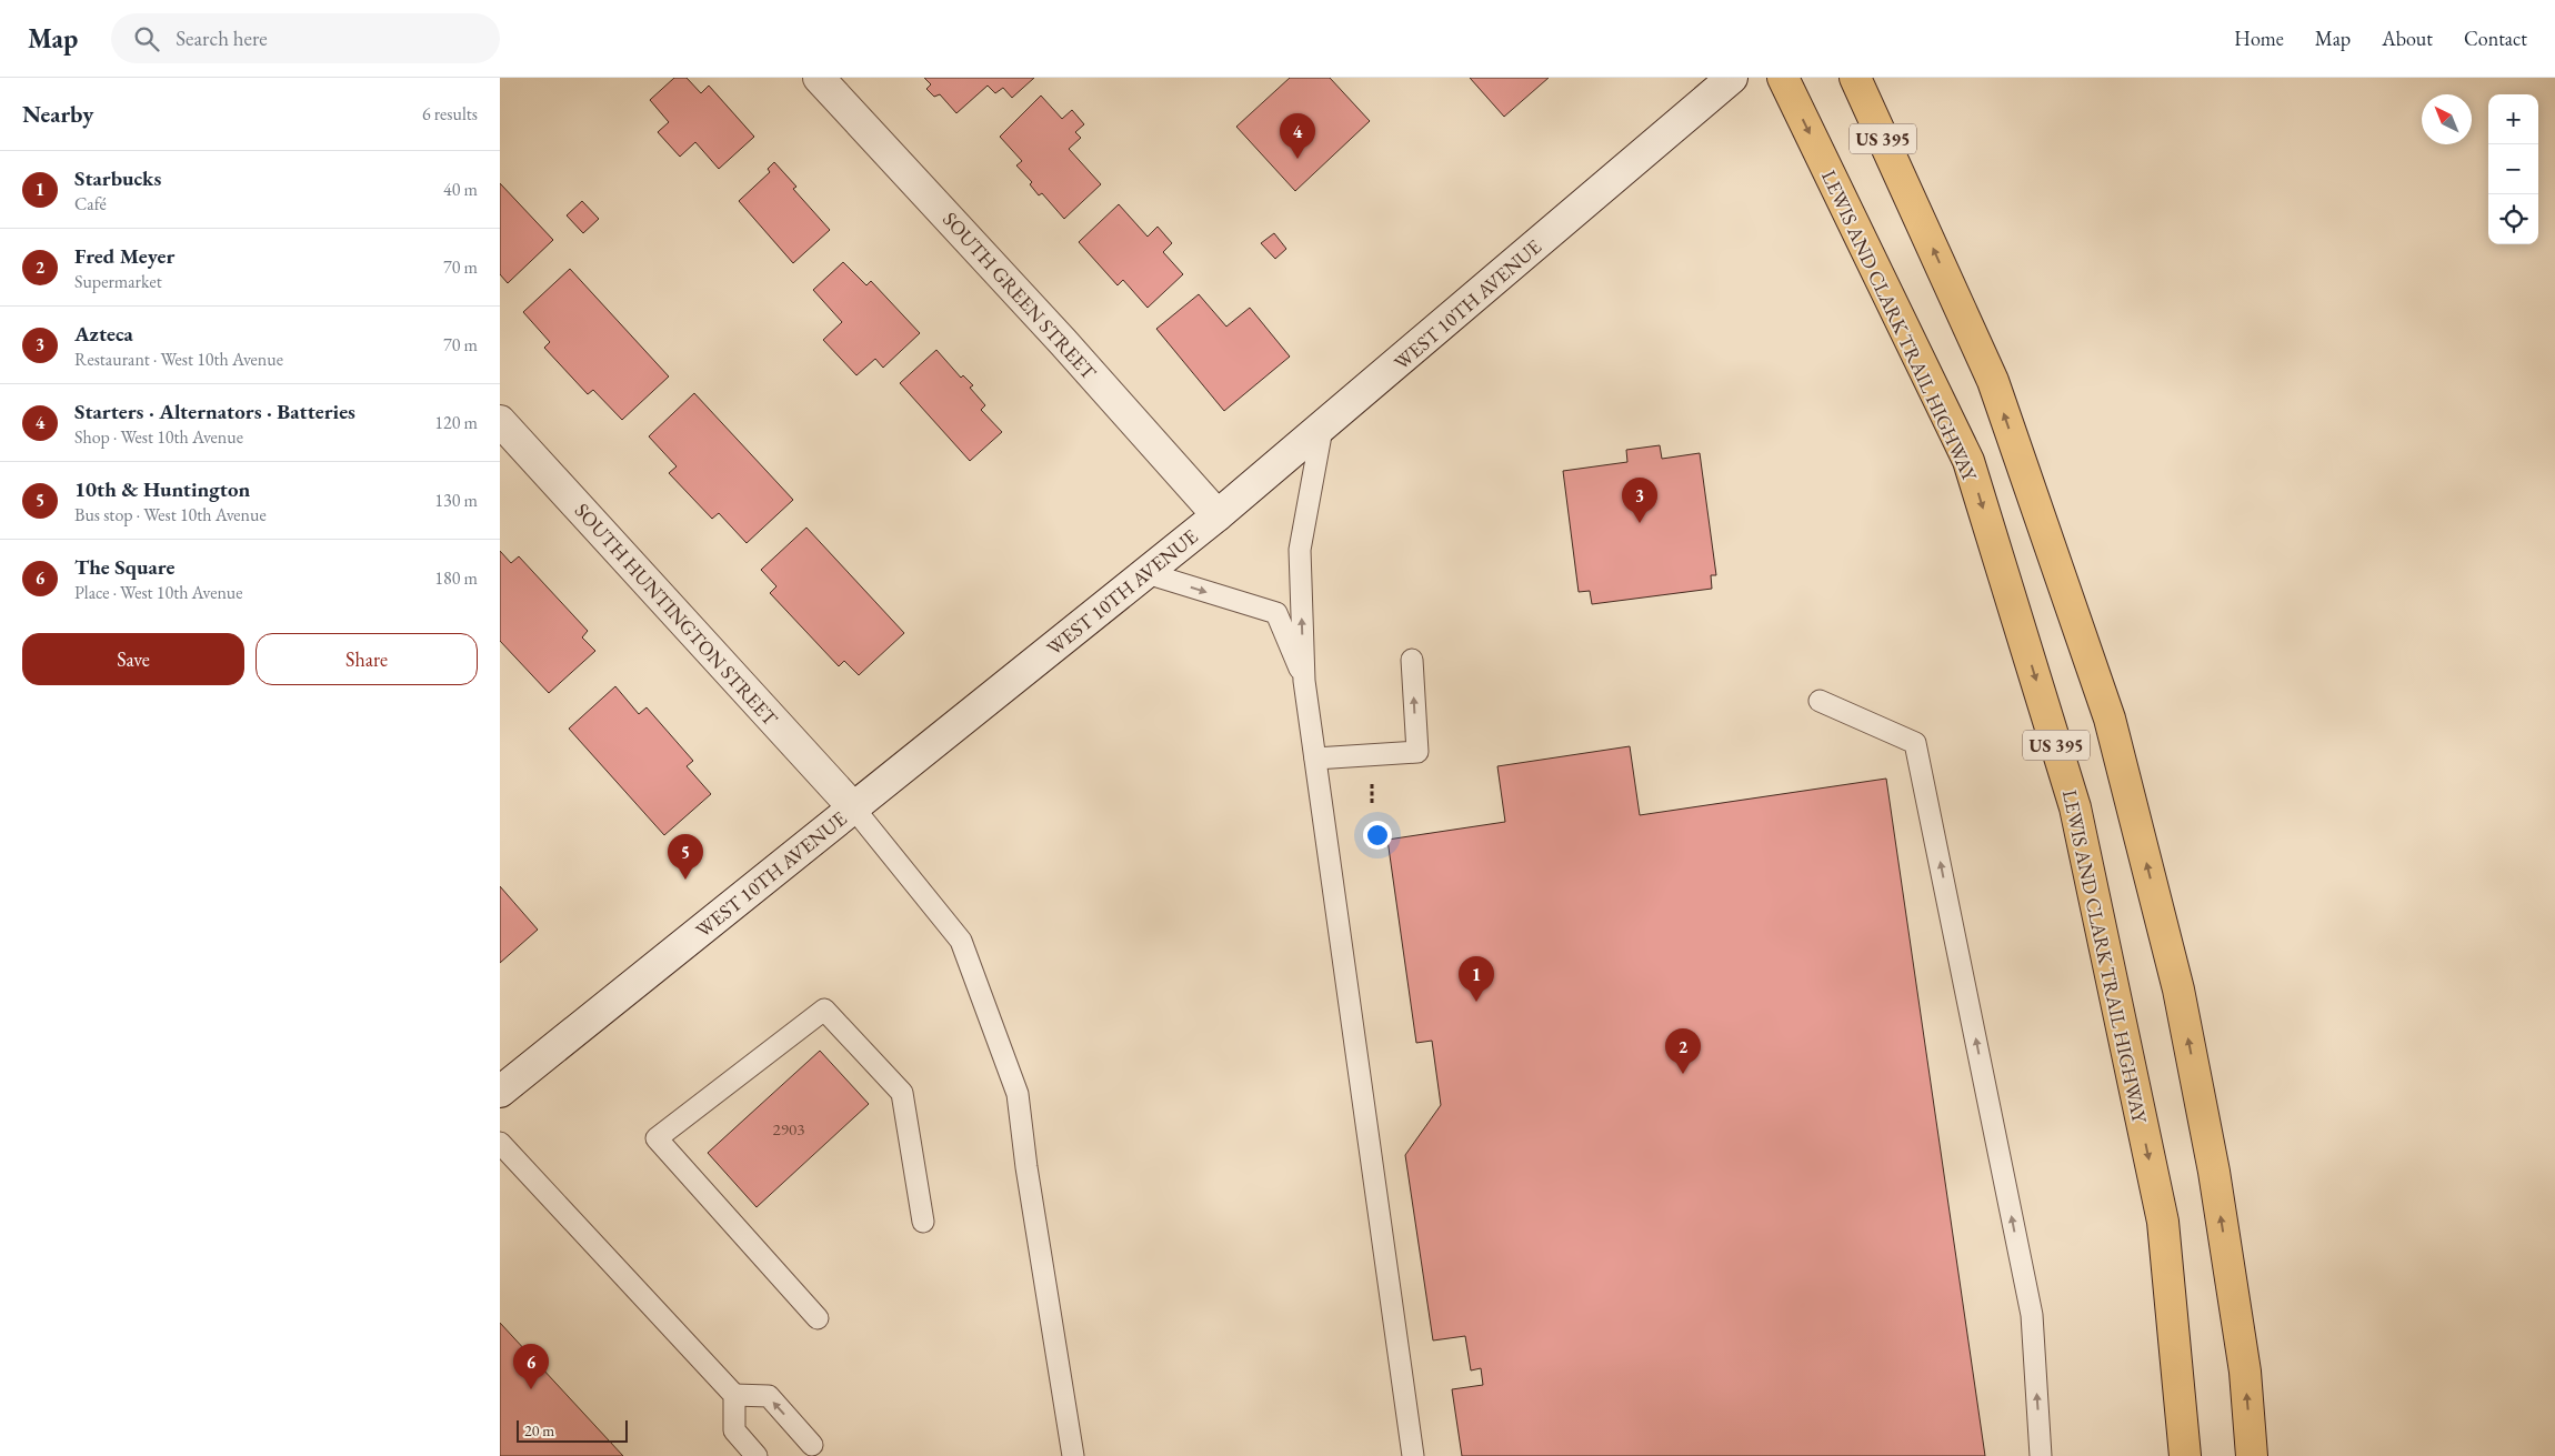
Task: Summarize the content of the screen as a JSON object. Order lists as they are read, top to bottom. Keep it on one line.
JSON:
{"streets":{"highway":["US 395","LEWIS AND CLARK TRAIL HIGHWAY"],"main road":["SOUTH GREEN STREET","WEST 10TH AVENUE","SOUTH HUNTINGTON STREET"]},"crossings":[["SOUTH GREEN STREET","WEST 10TH AVENUE"],["WEST 10TH AVENUE","SOUTH HUNTINGTON STREET"]],"house_numbers":["2903"],"scale_bar":"20 m","north":"top left","page":{"header":"Map","search":"Search here","nav":["Home","Map","About","Contact"],"heading":["Nearby","6 results"],"map_buttons":["+","−"],"pins":["4","3","5","1","2","6"],"list":[{"mark":"1","name":"Starbucks","note":"Café","value":"40 m"},{"mark":"2","name":"Fred Meyer","note":"Supermarket","value":"70 m"},{"mark":"3","name":"Azteca","note":"Restaurant · West 10th Avenue","value":"70 m"},{"mark":"4","name":"Starters · Alternators · Batteries","note":"Shop · West 10th Avenue","value":"120 m"},{"mark":"5","name":"10th & Huntington","note":"Bus stop · West 10th Avenue","value":"130 m"},{"mark":"6","name":"The Square","note":"Place · West 10th Avenue","value":"180 m"}],"buttons":["Save","Share"],"scale":"20 m"}}
